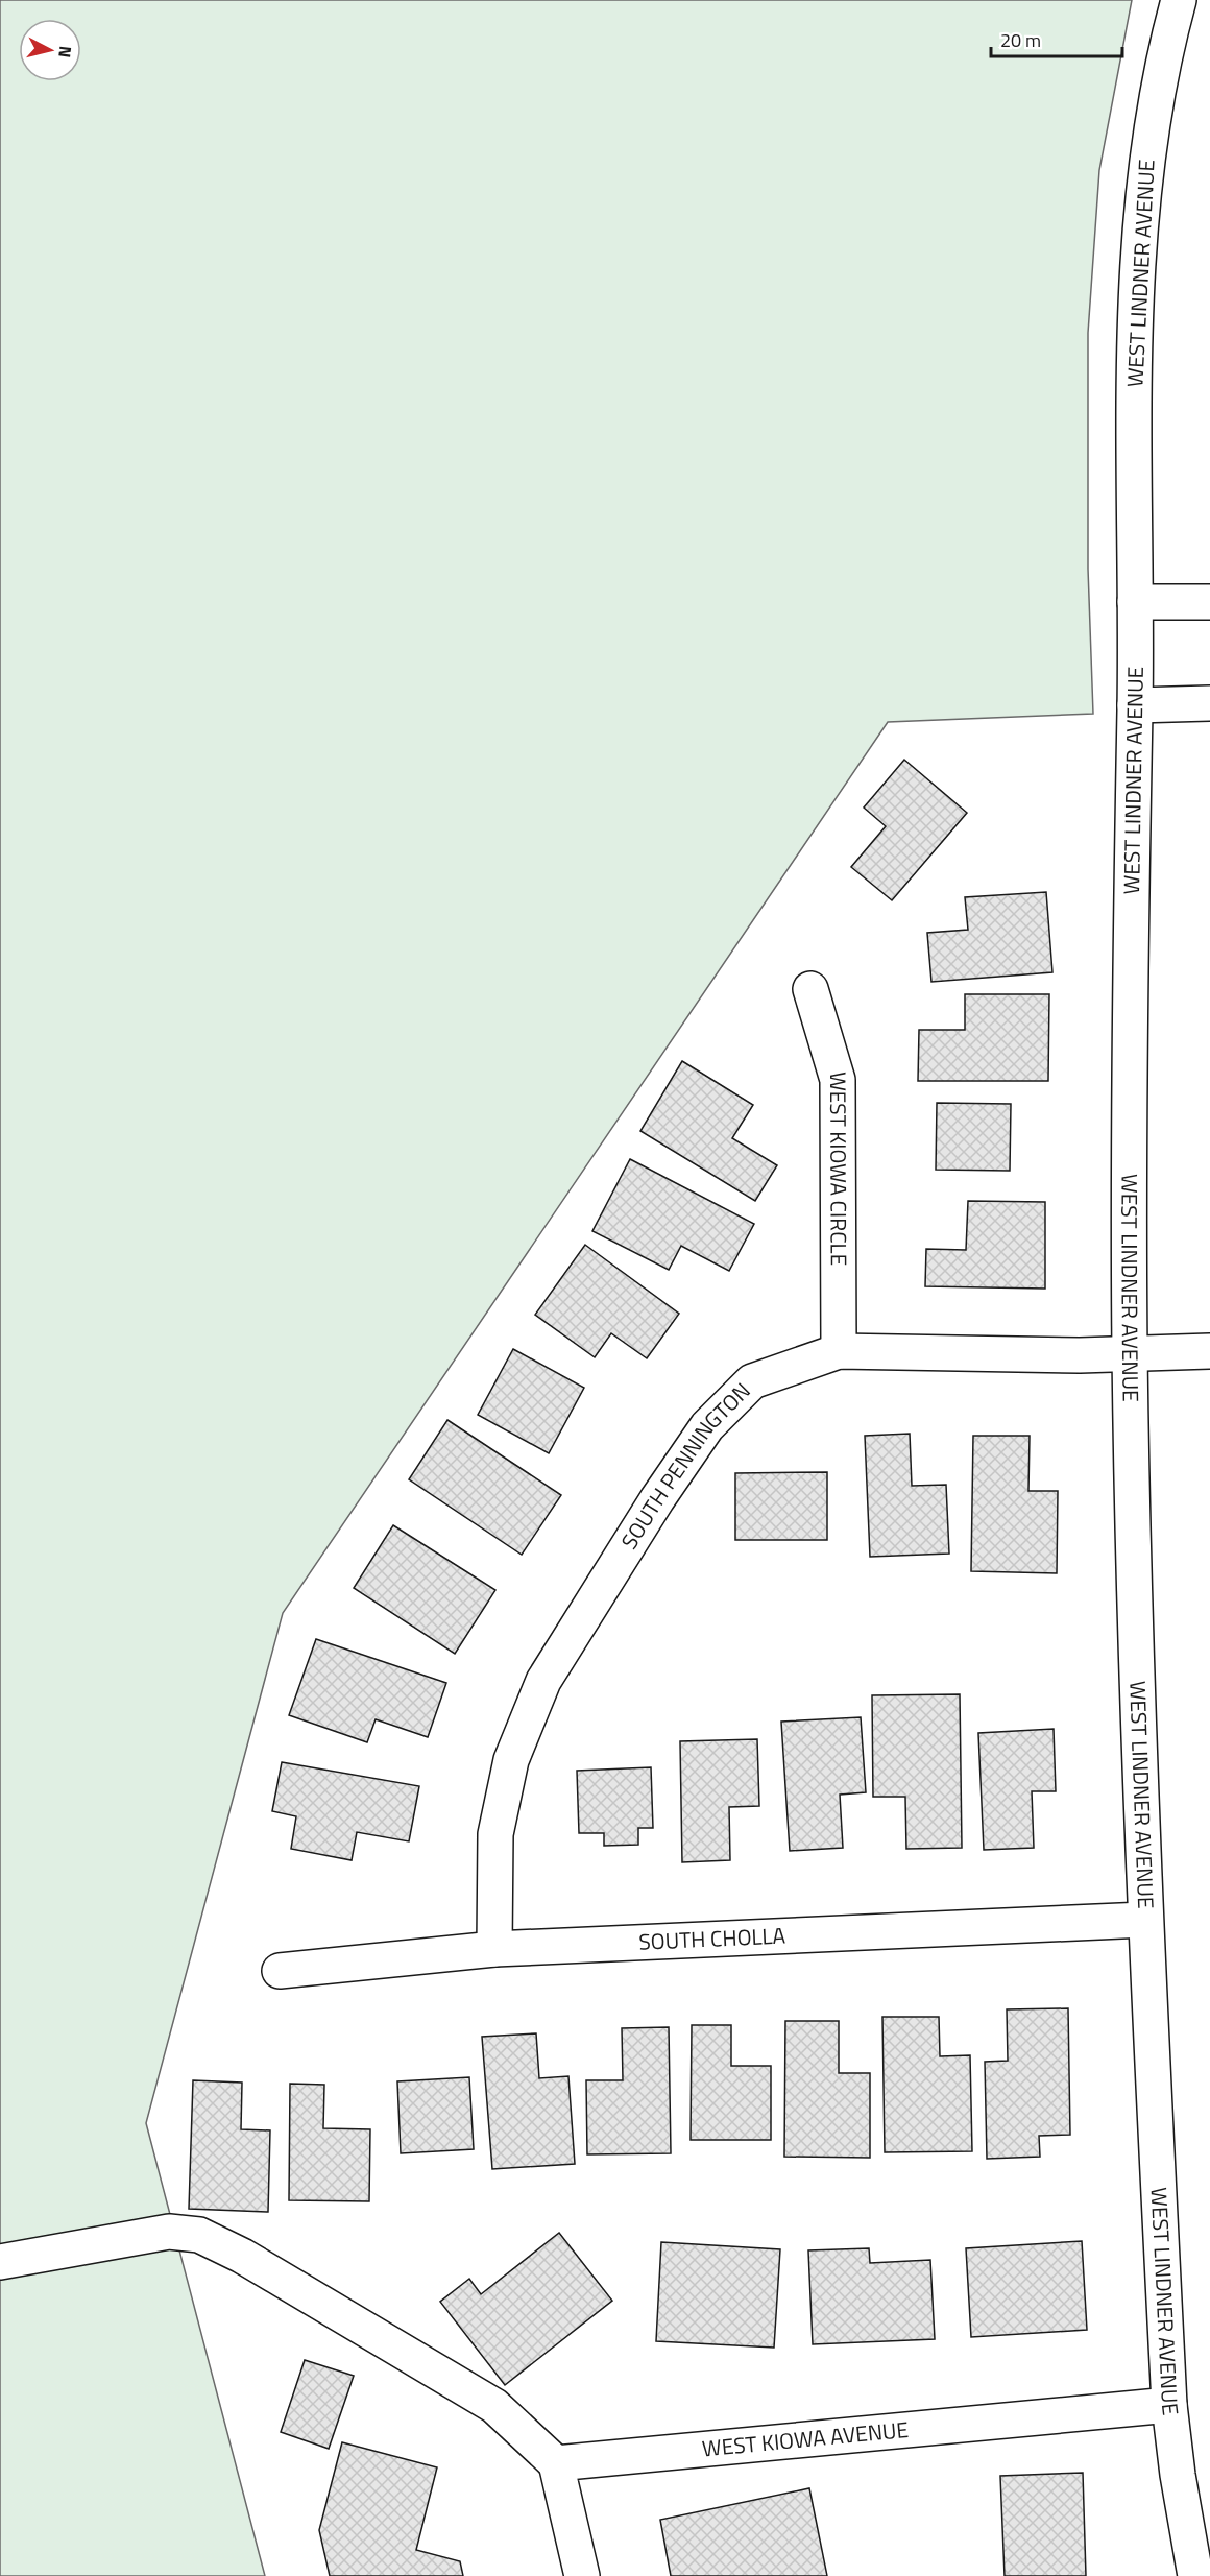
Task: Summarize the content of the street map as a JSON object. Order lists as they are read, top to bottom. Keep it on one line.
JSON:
{"streets":{"street":["WEST LINDNER AVENUE","WEST KIOWA CIRCLE","SOUTH PENNINGTON","SOUTH CHOLLA","WEST KIOWA AVENUE"]},"crossings":[["WEST LINDNER AVENUE","SOUTH PENNINGTON"],["WEST LINDNER AVENUE","SOUTH CHOLLA"],["WEST LINDNER AVENUE","WEST KIOWA AVENUE"],["WEST KIOWA CIRCLE","SOUTH PENNINGTON"],["SOUTH PENNINGTON","SOUTH CHOLLA"]],"scale_bar":"20 m","north":"right"}
